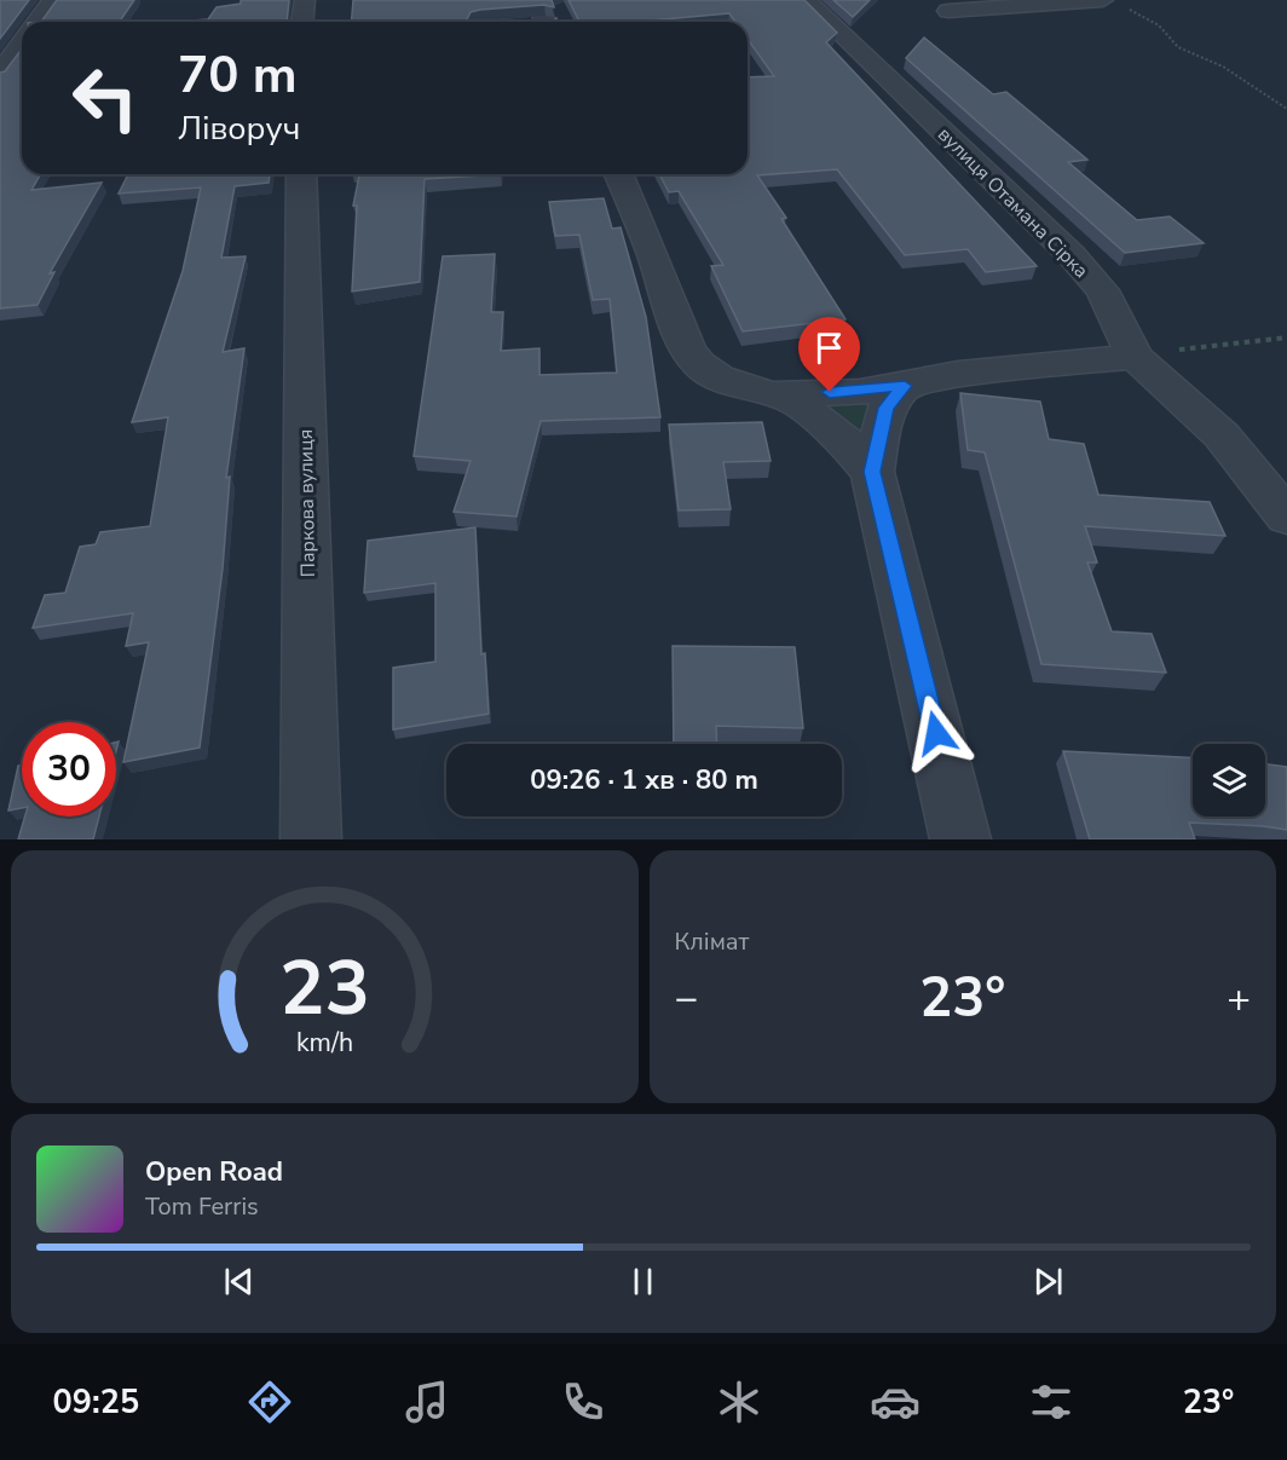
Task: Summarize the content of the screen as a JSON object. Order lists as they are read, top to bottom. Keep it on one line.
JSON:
{"streets":{"street":["вулиця Отамана Сірка","Паркова вулиця"]},"page":{"turn":["70 m","Ліворуч"],"limit":"30","trip":"09:26 · 1 хв · 80 m","tile":"Клімат","heat":["−","23°","+"],"song":["Open Road","Tom Ferris"],"tabs":["09:25","23°"],"gauge":["23","km/h"]}}
